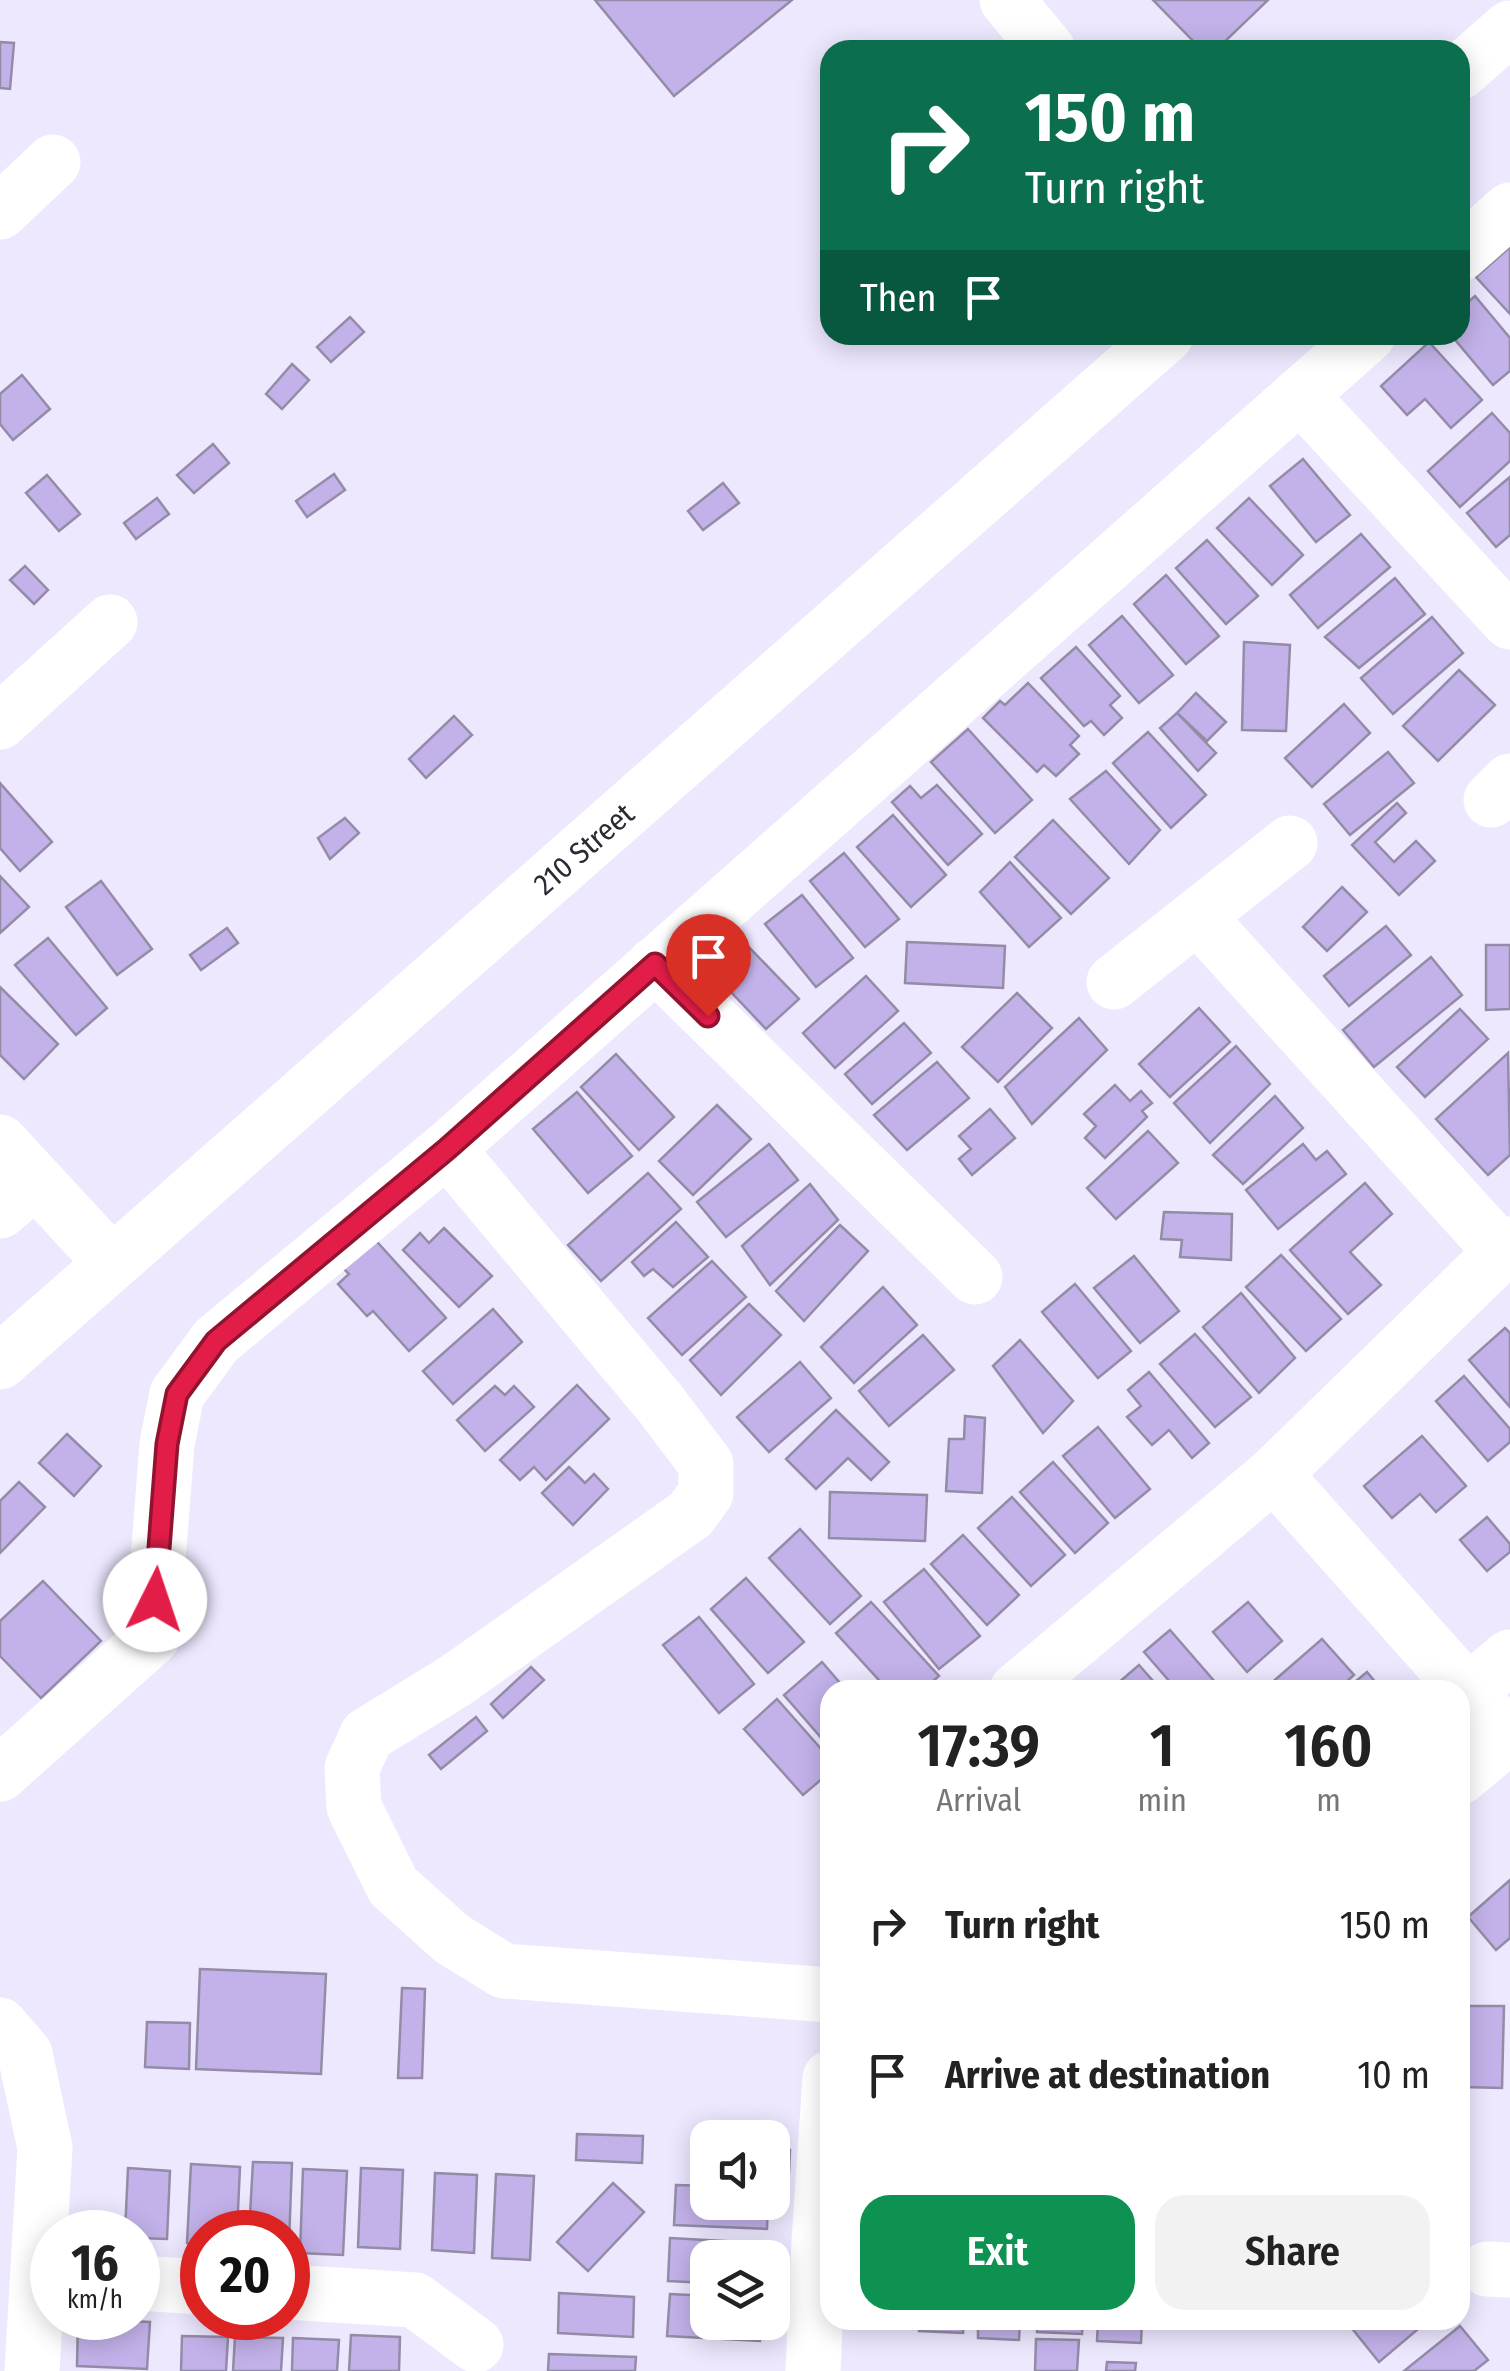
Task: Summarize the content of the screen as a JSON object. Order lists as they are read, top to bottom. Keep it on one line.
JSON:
{"streets":{"street":["210 Street"]},"page":{"turn":["150 m","Turn right"],"then":"Then","eta":["17:39","Arrival","1","min","160","m"],"list":[{"name":"Turn right","value":"150 m"},{"name":"Arrive at destination","value":"10 m"}],"buttons":["Exit","Share"],"speed":"16 km/h","limit":"20"}}
